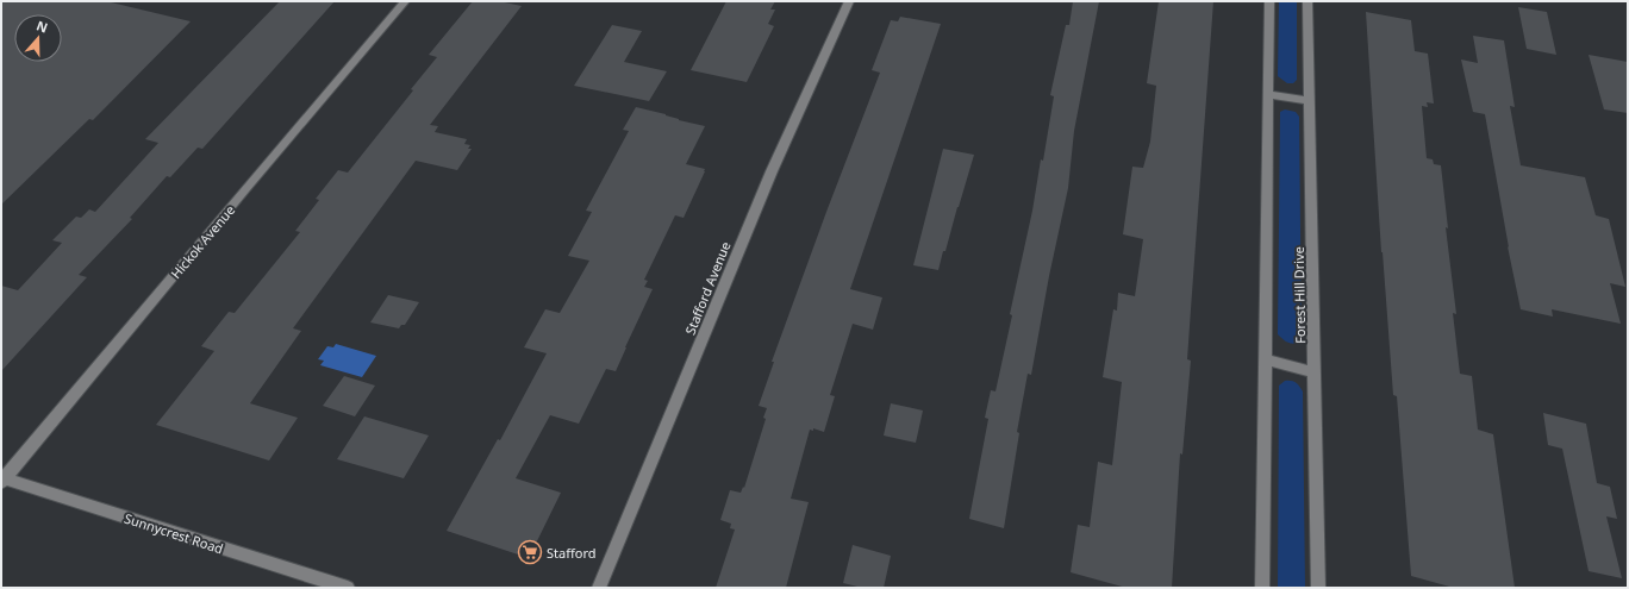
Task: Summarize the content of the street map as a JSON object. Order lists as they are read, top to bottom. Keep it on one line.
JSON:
{"streets":{"street":["Hickok Avenue","Stafford Avenue","Forest Hill Drive","Sunnycrest Road"]},"crossings":[["Hickok Avenue","Sunnycrest Road"]],"places":{"supermarket":["Stafford"]},"north":"top"}
